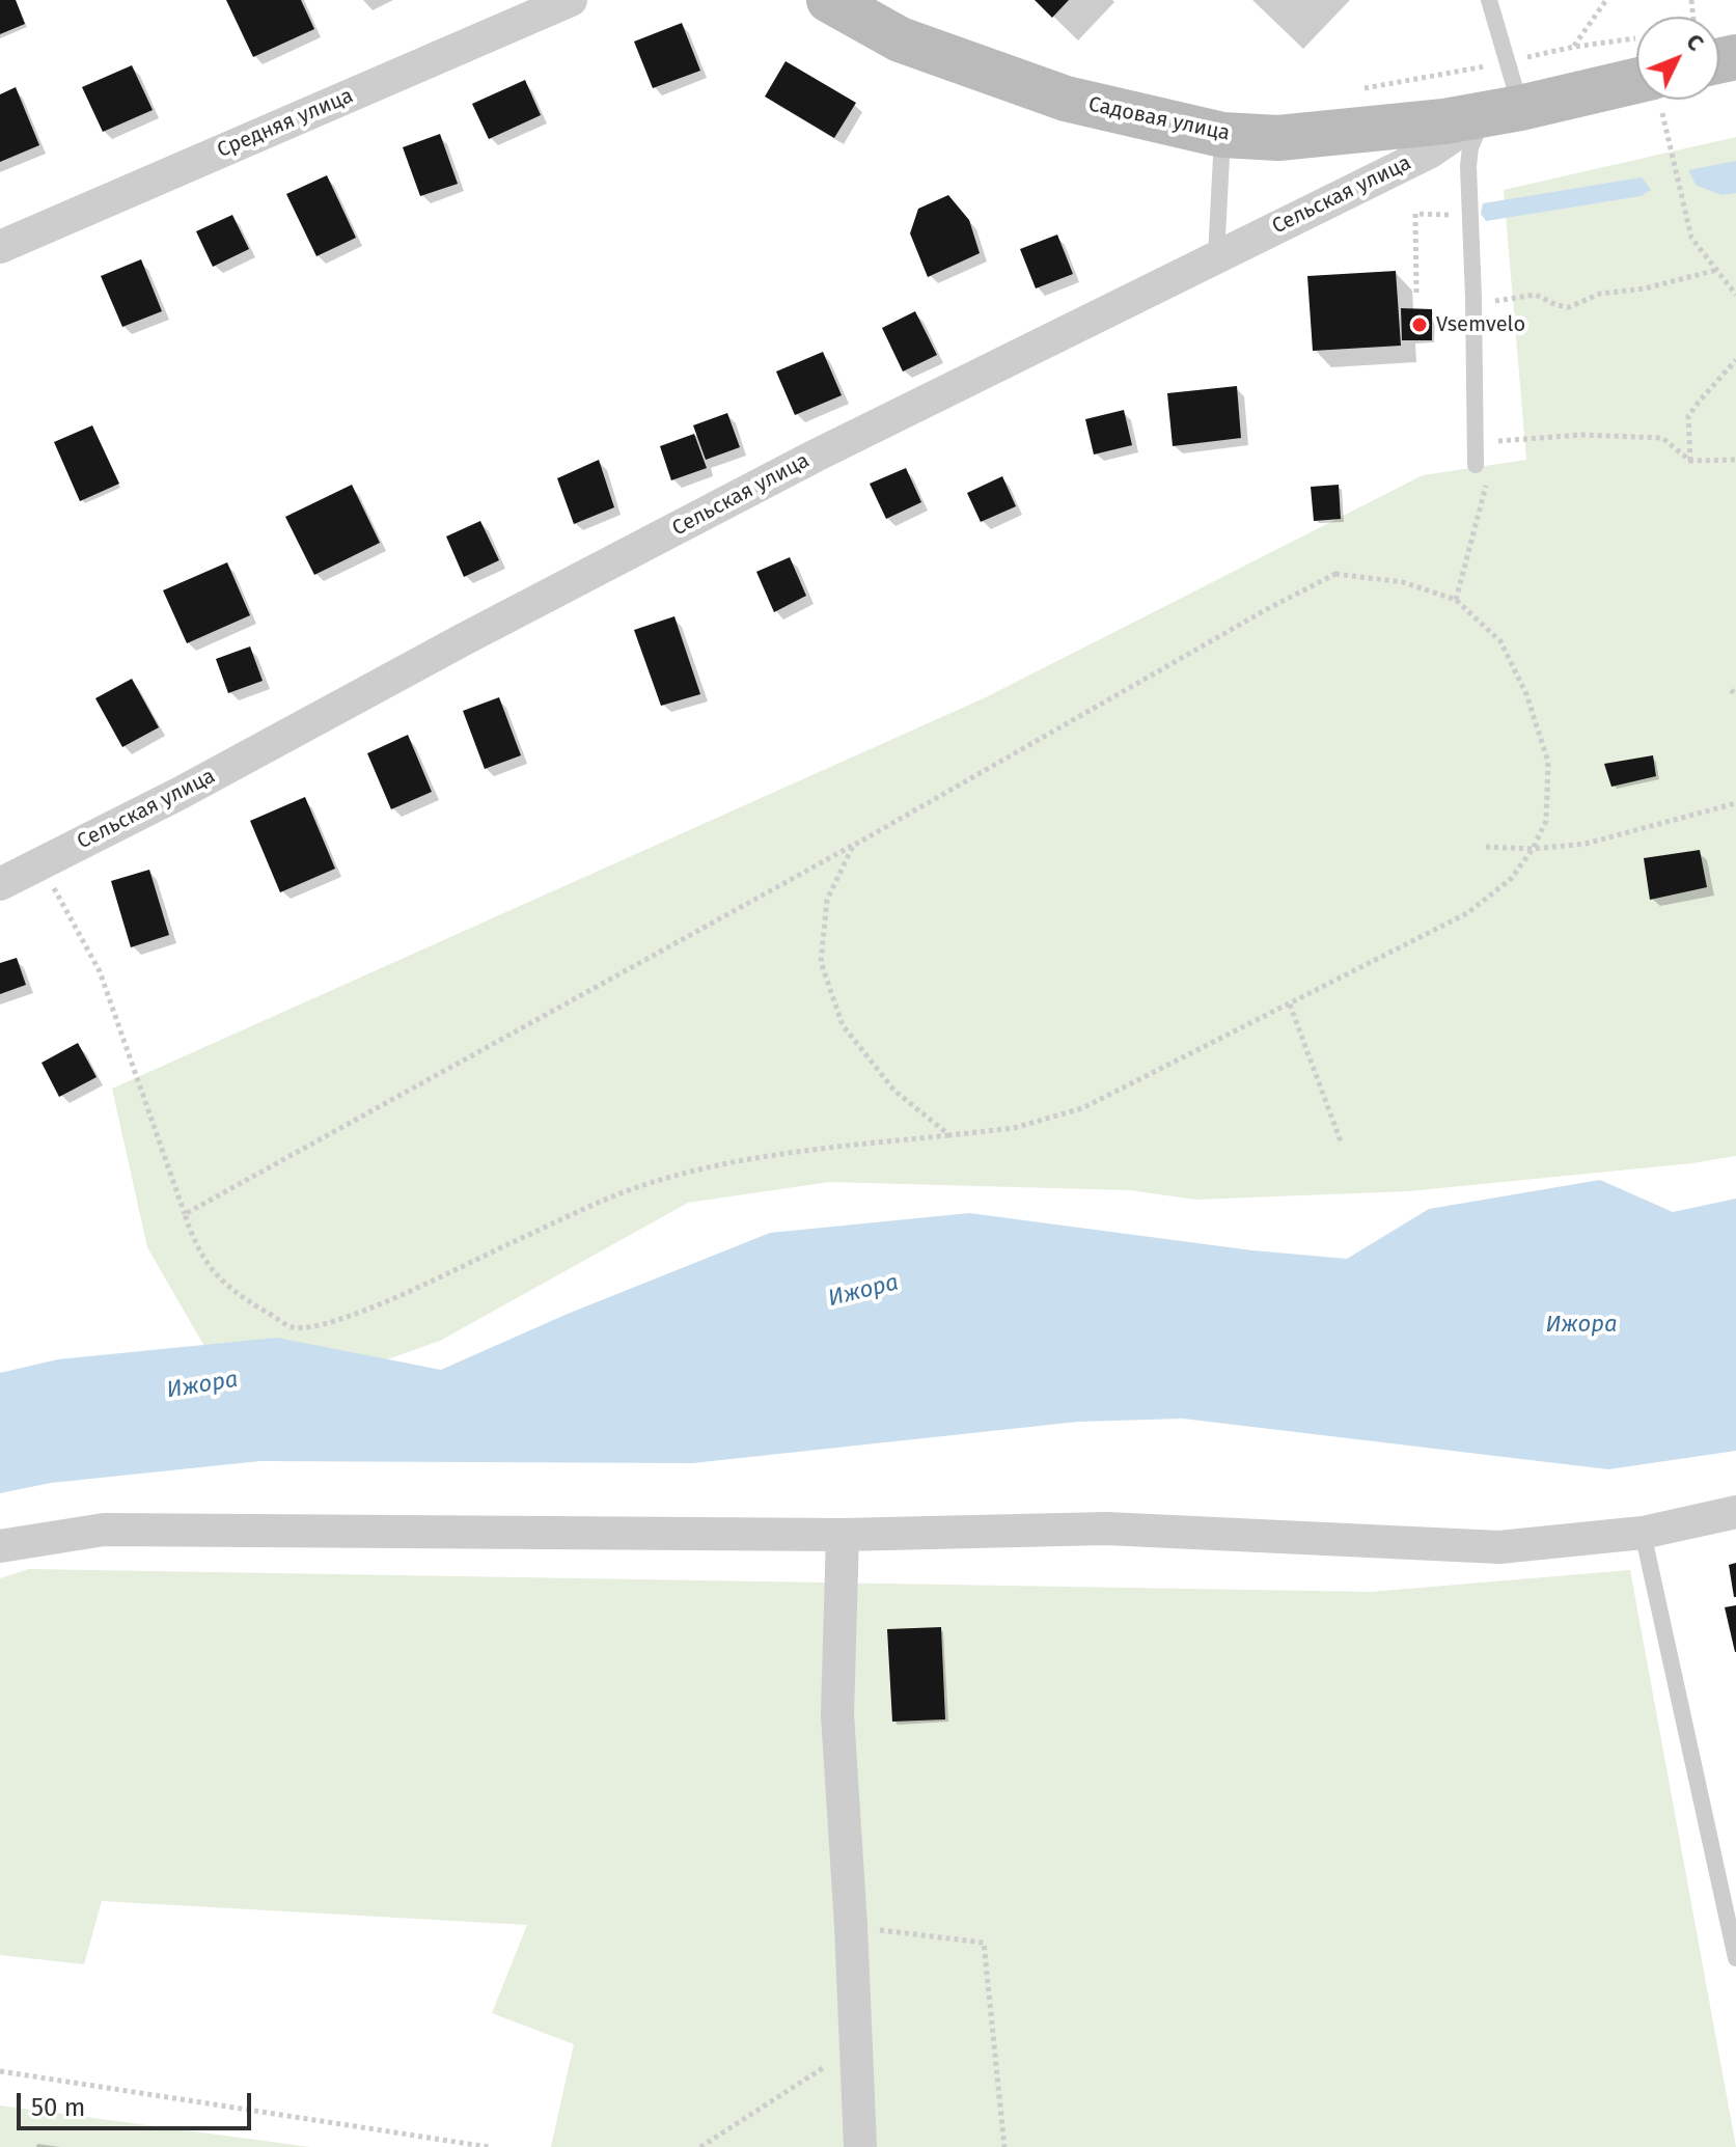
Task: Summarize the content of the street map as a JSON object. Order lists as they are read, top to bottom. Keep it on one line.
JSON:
{"streets":{"main road":["Садовая улица"],"street":["Средняя улица","Сельская улица"]},"crossings":[["Садовая улица","Сельская улица"]],"water":["Ижора"],"places":["Vsemvelo"],"scale_bar":"50 m","north":"top right"}
